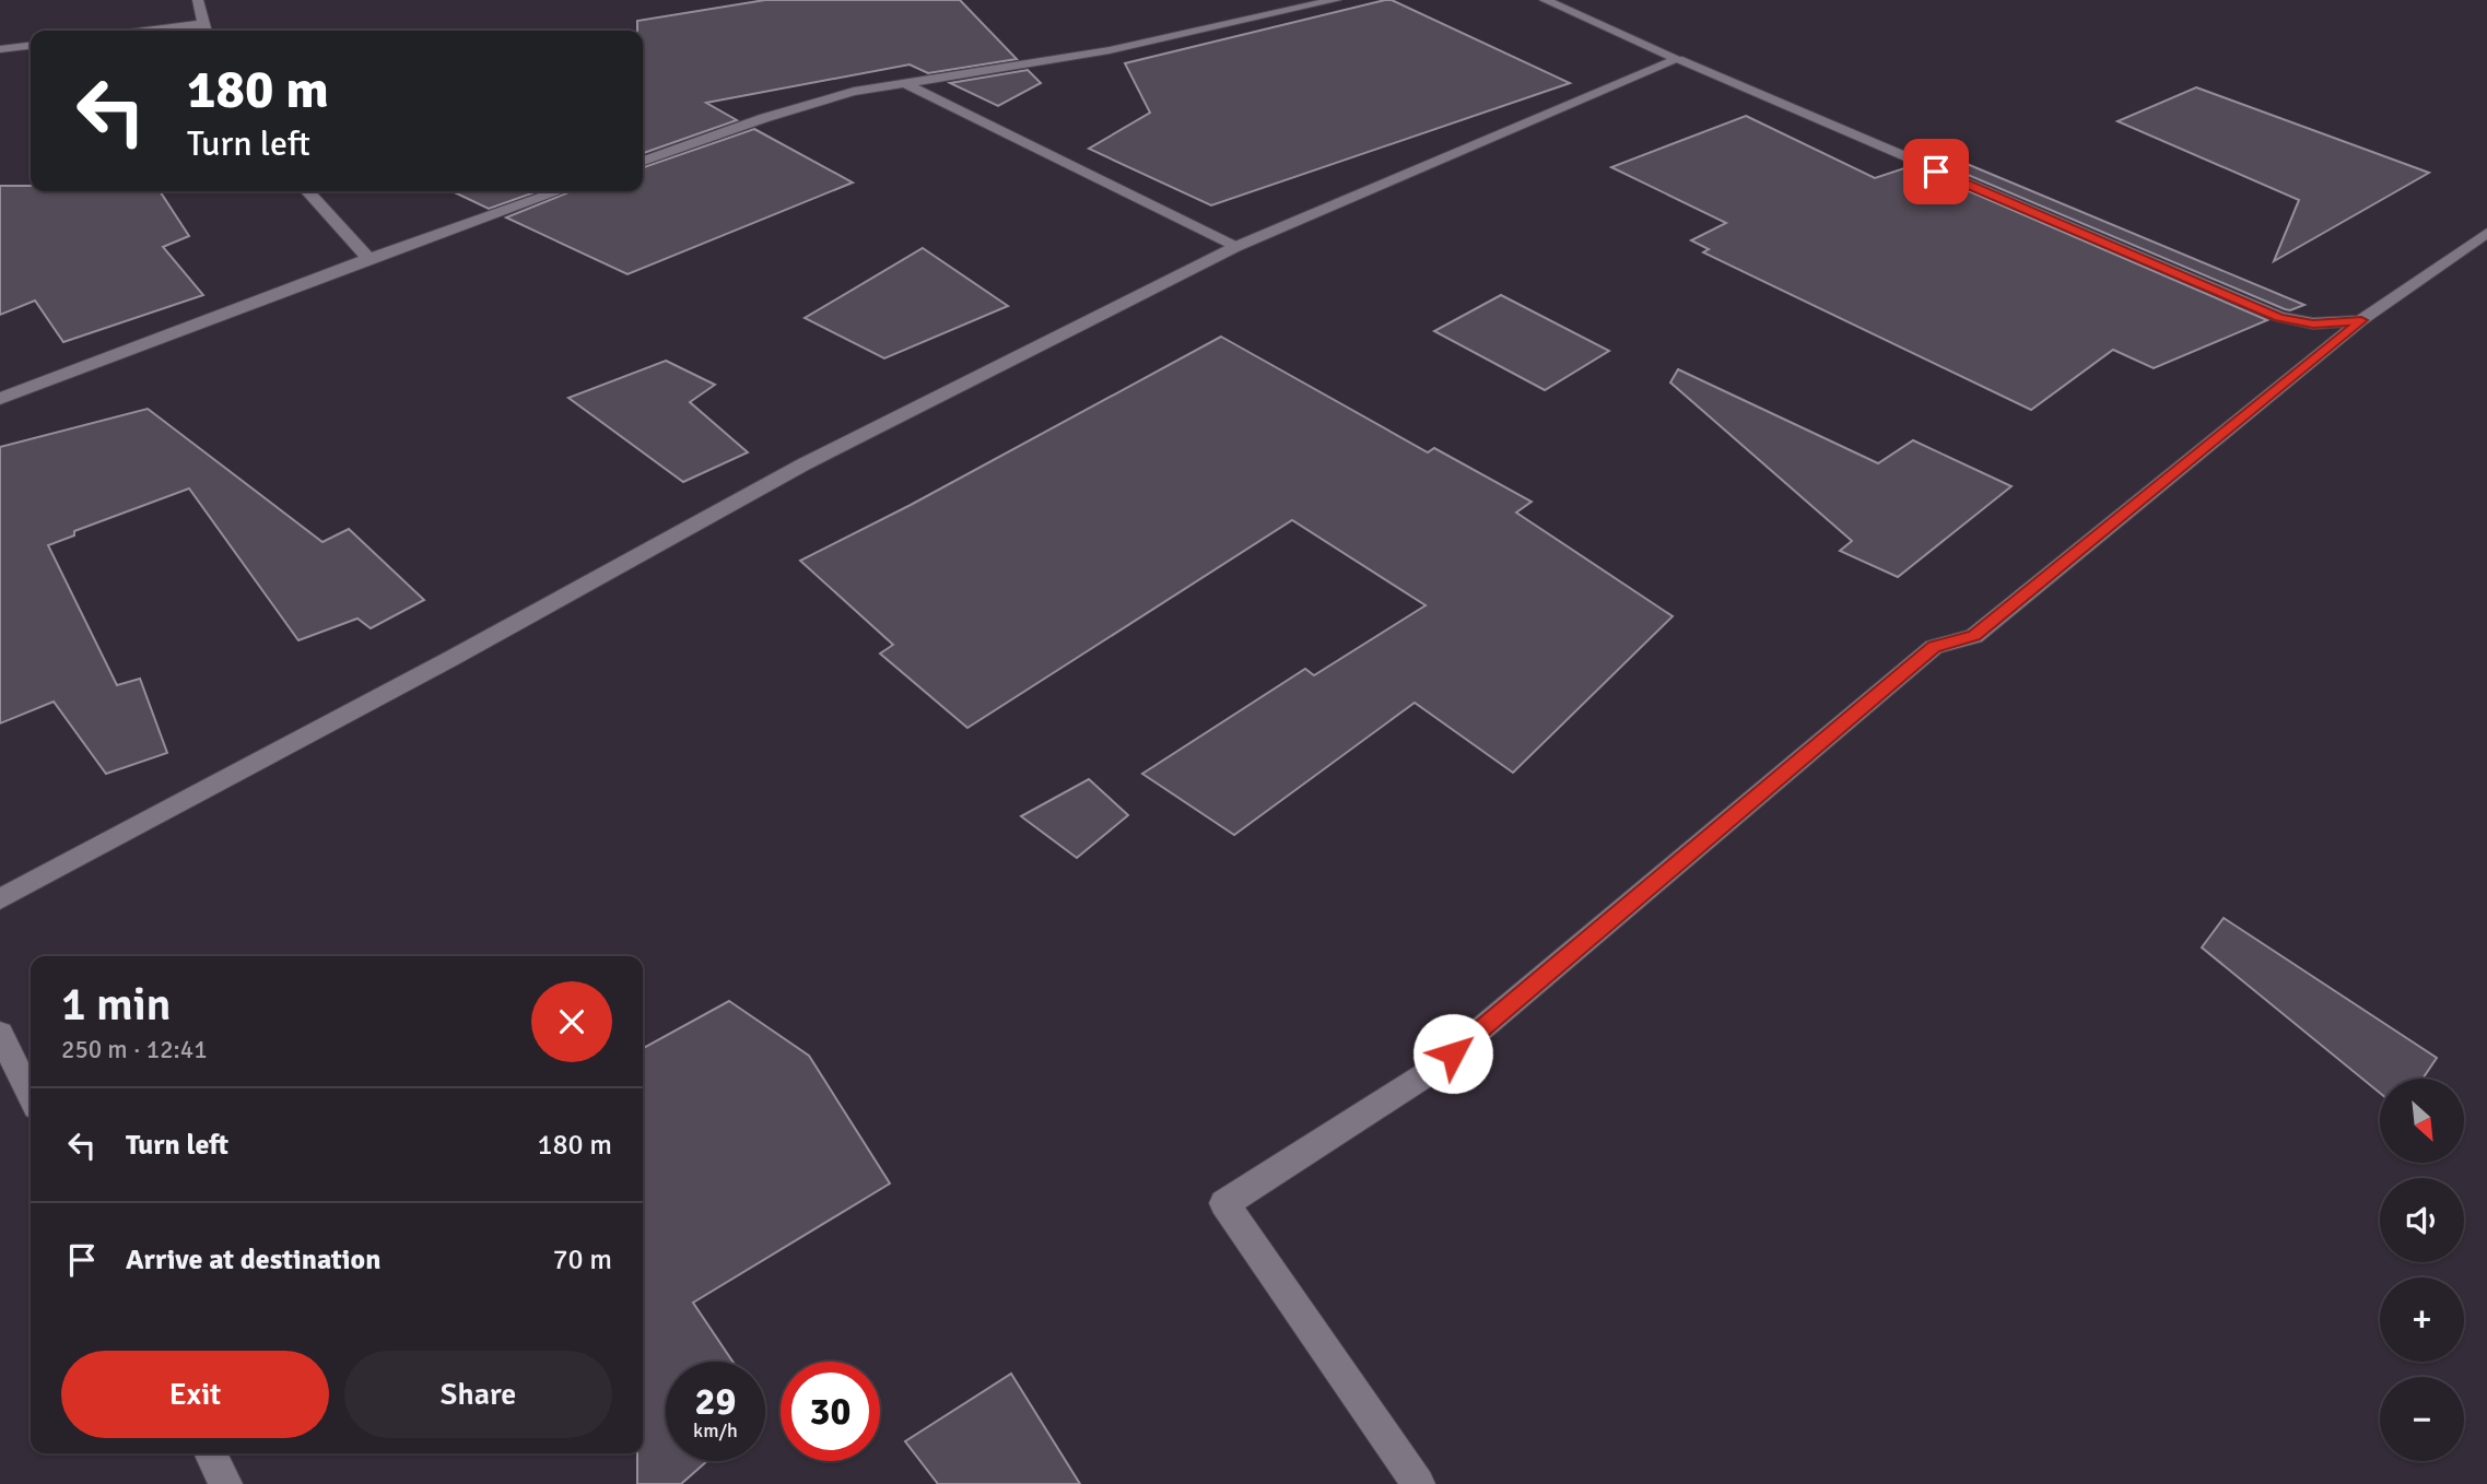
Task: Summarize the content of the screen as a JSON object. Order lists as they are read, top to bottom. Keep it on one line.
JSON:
{"north":"bottom right","page":{"turn":["180 m","Turn left"],"heading":["1 min","250 m · 12:41"],"map_buttons":["+","−"],"list":[{"name":"Turn left","value":"180 m"},{"name":"Arrive at destination","value":"70 m"}],"buttons":["Exit","Share"],"speed":"29 km/h","limit":"30"}}
